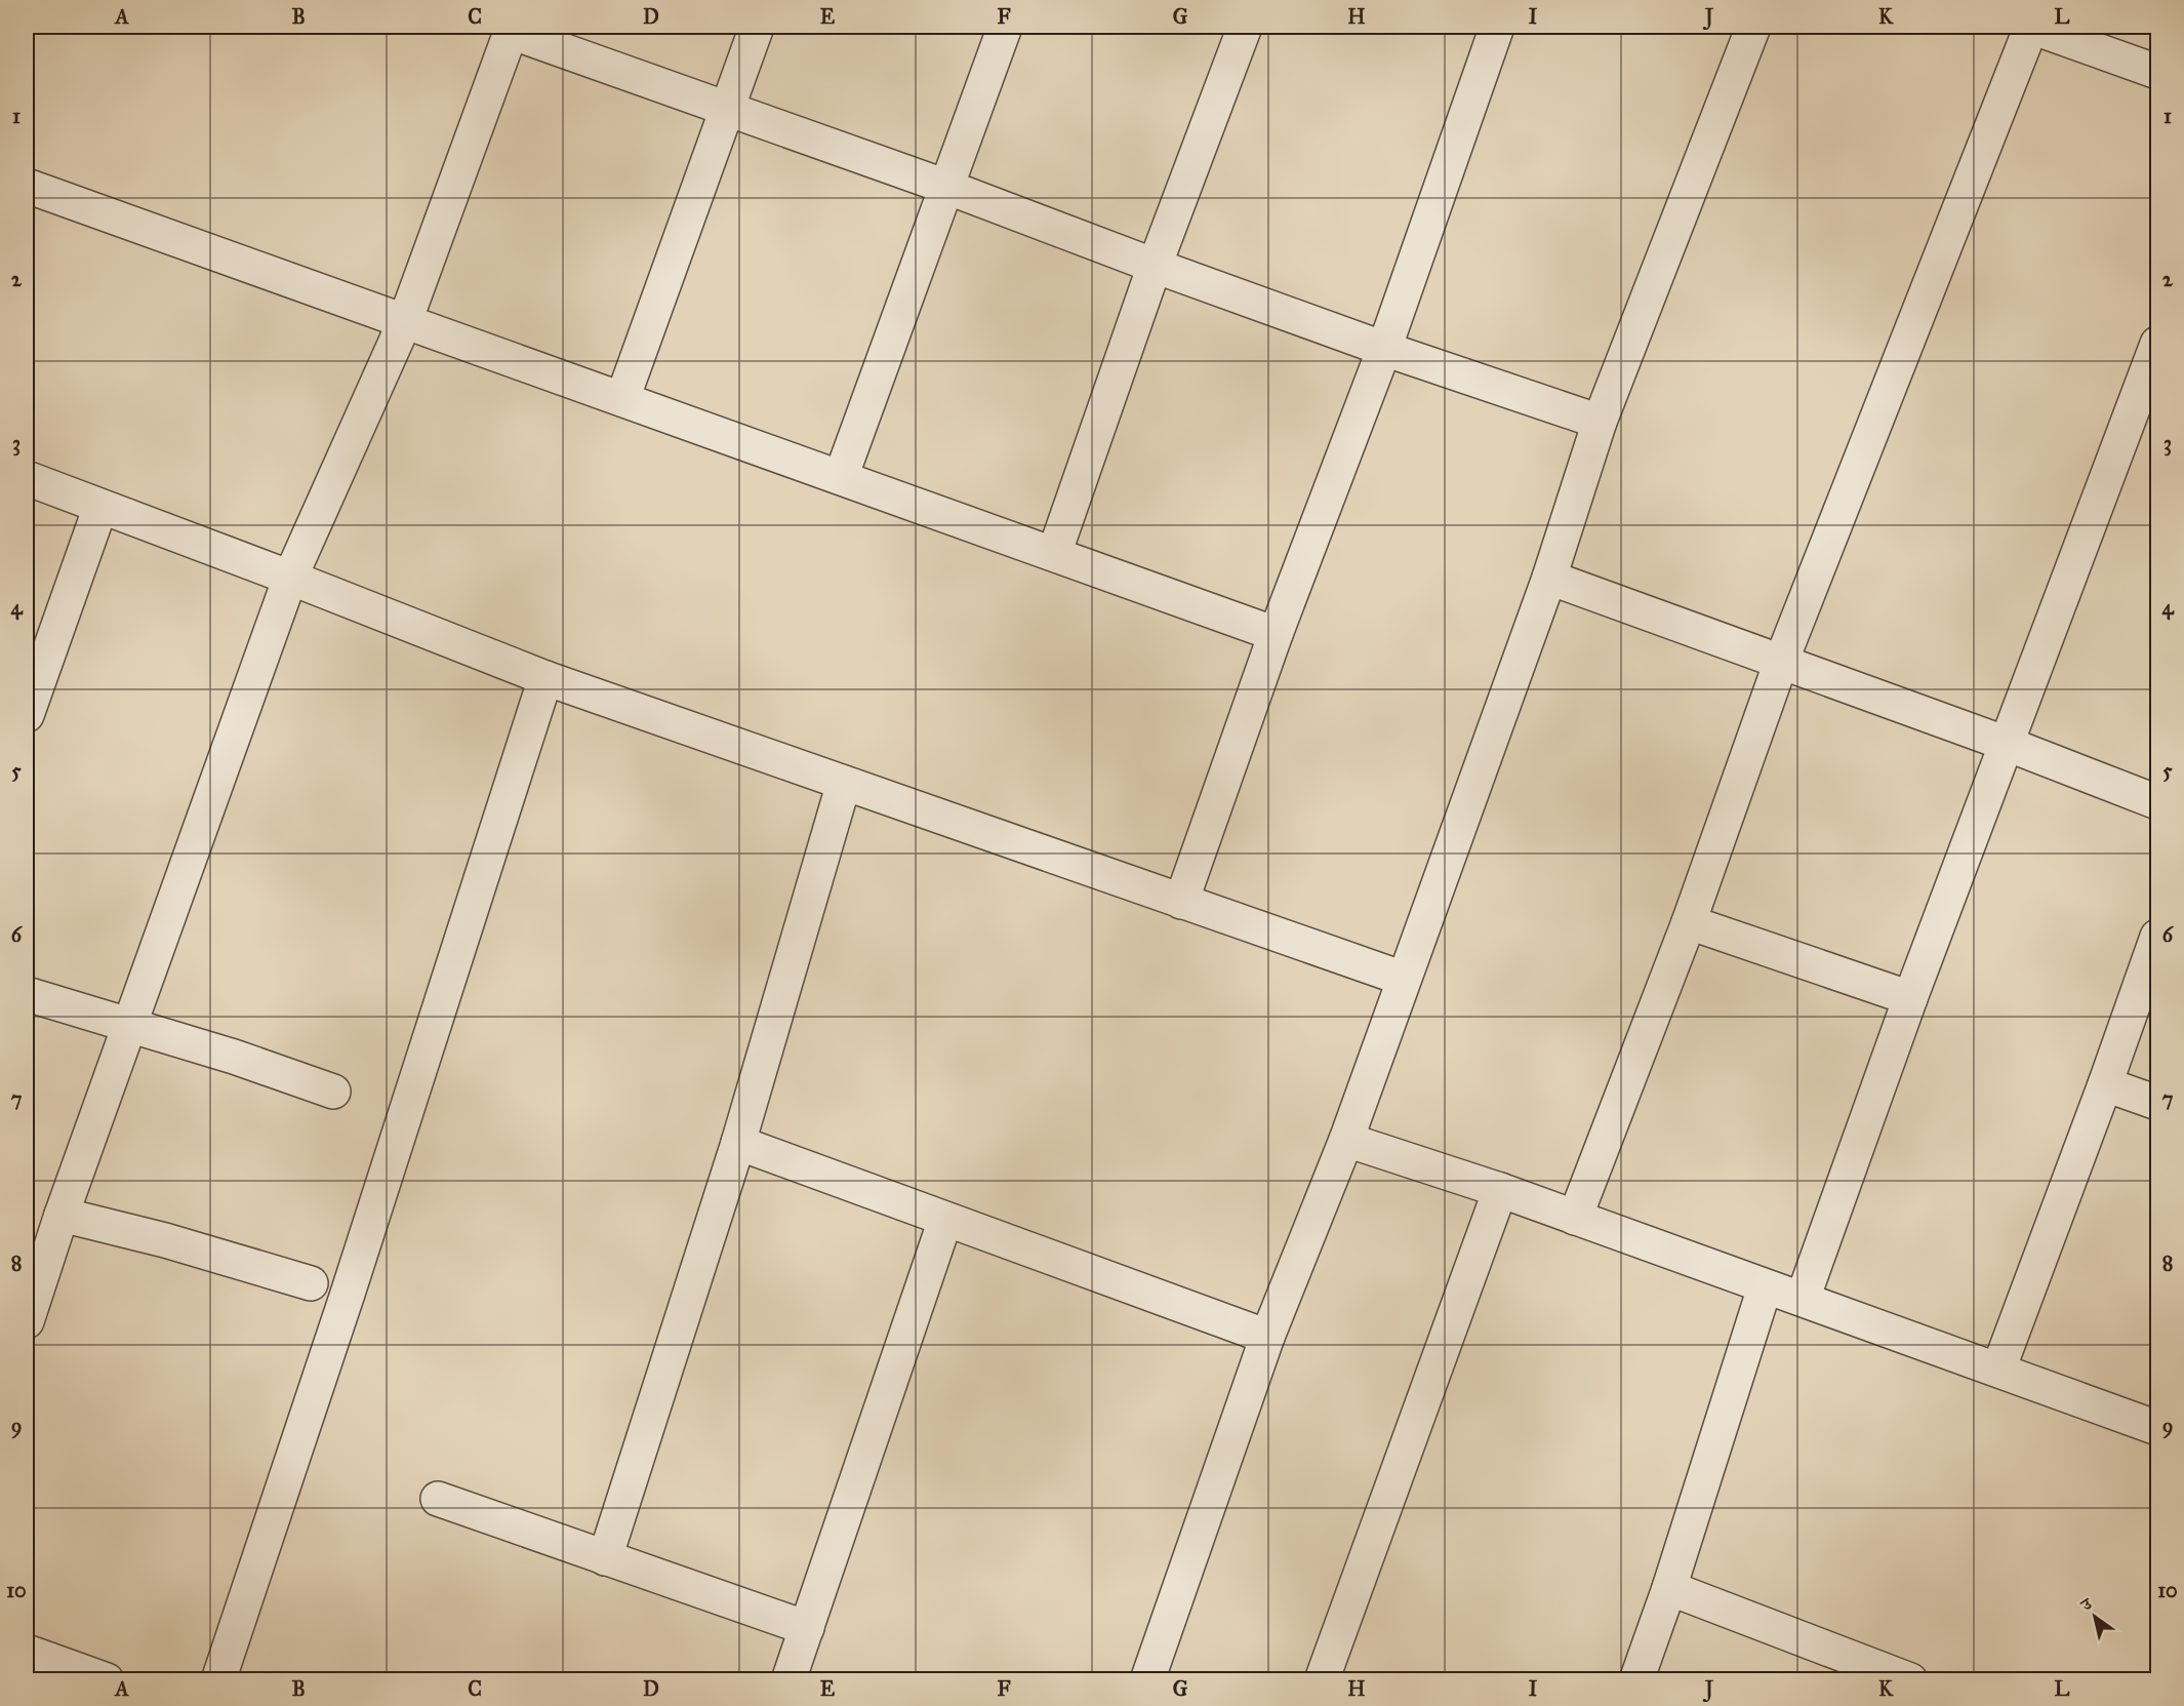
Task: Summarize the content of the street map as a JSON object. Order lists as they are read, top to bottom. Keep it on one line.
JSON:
{"north":"top left","grid":{"columns":["A","B","C","D","E","F","G","H","I","J","K","L"],"rows":["1","2","3","4","5","6","7","8","9","10"]}}
